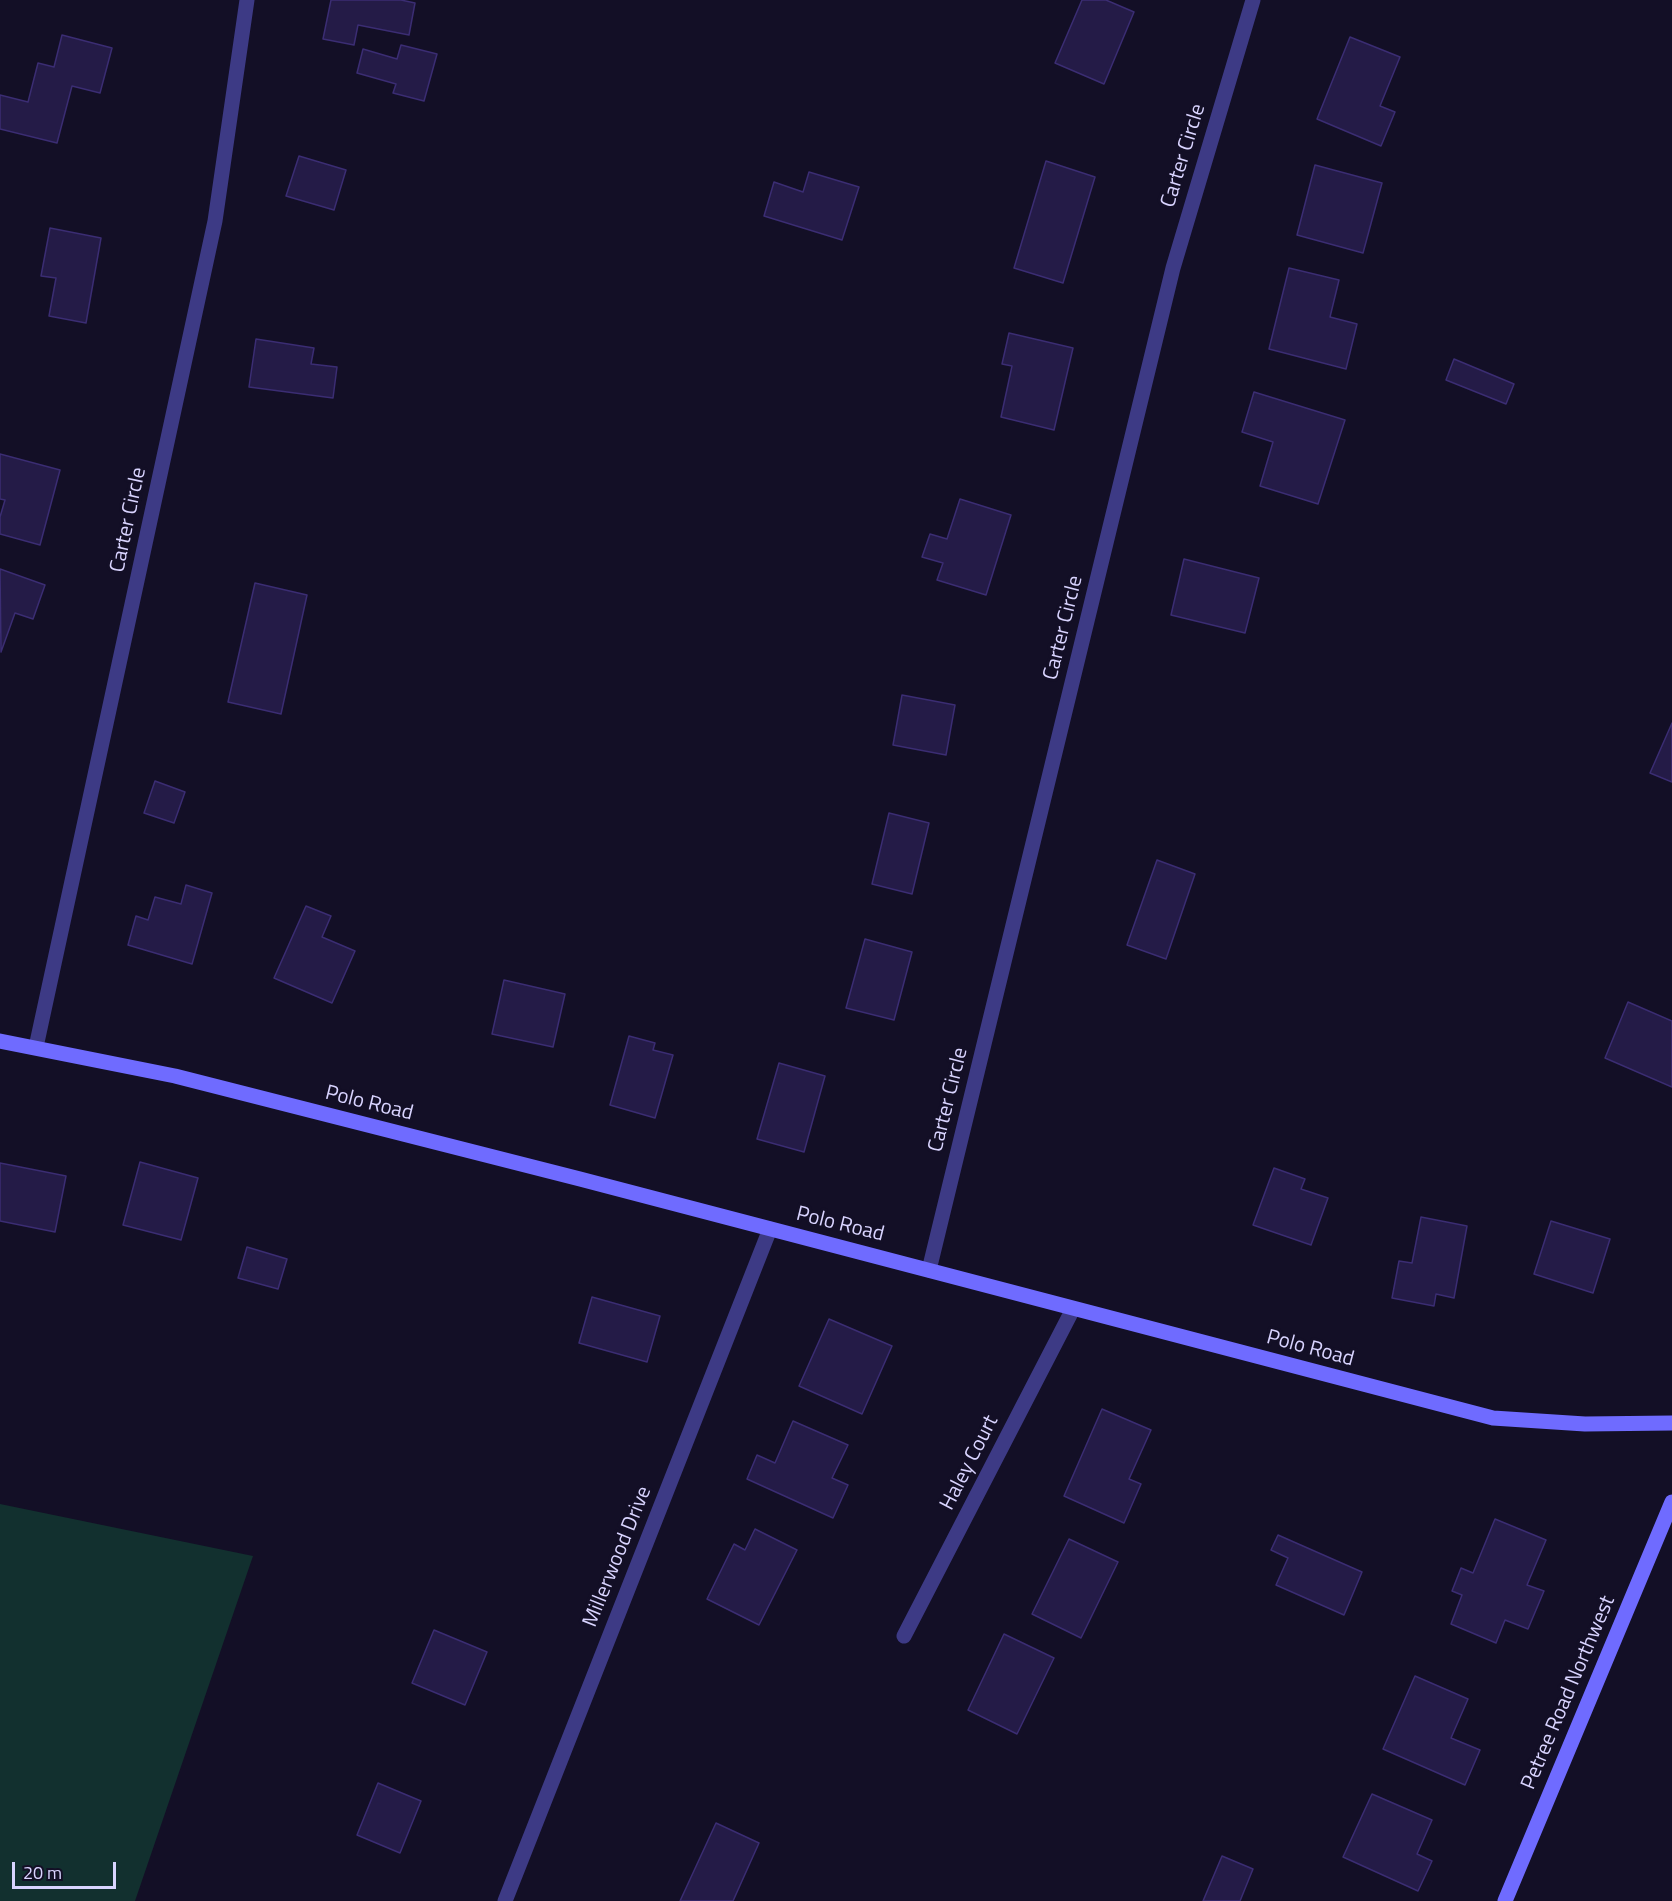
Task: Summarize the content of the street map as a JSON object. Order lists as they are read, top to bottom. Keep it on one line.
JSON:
{"streets":{"main road":["Polo Road","Petree Road Northwest"],"street":["Carter Circle","Haley Court","Millerwood Drive"]},"crossings":[["Carter Circle","Polo Road"],["Polo Road","Haley Court"],["Polo Road","Millerwood Drive"]],"scale_bar":"20 m"}
